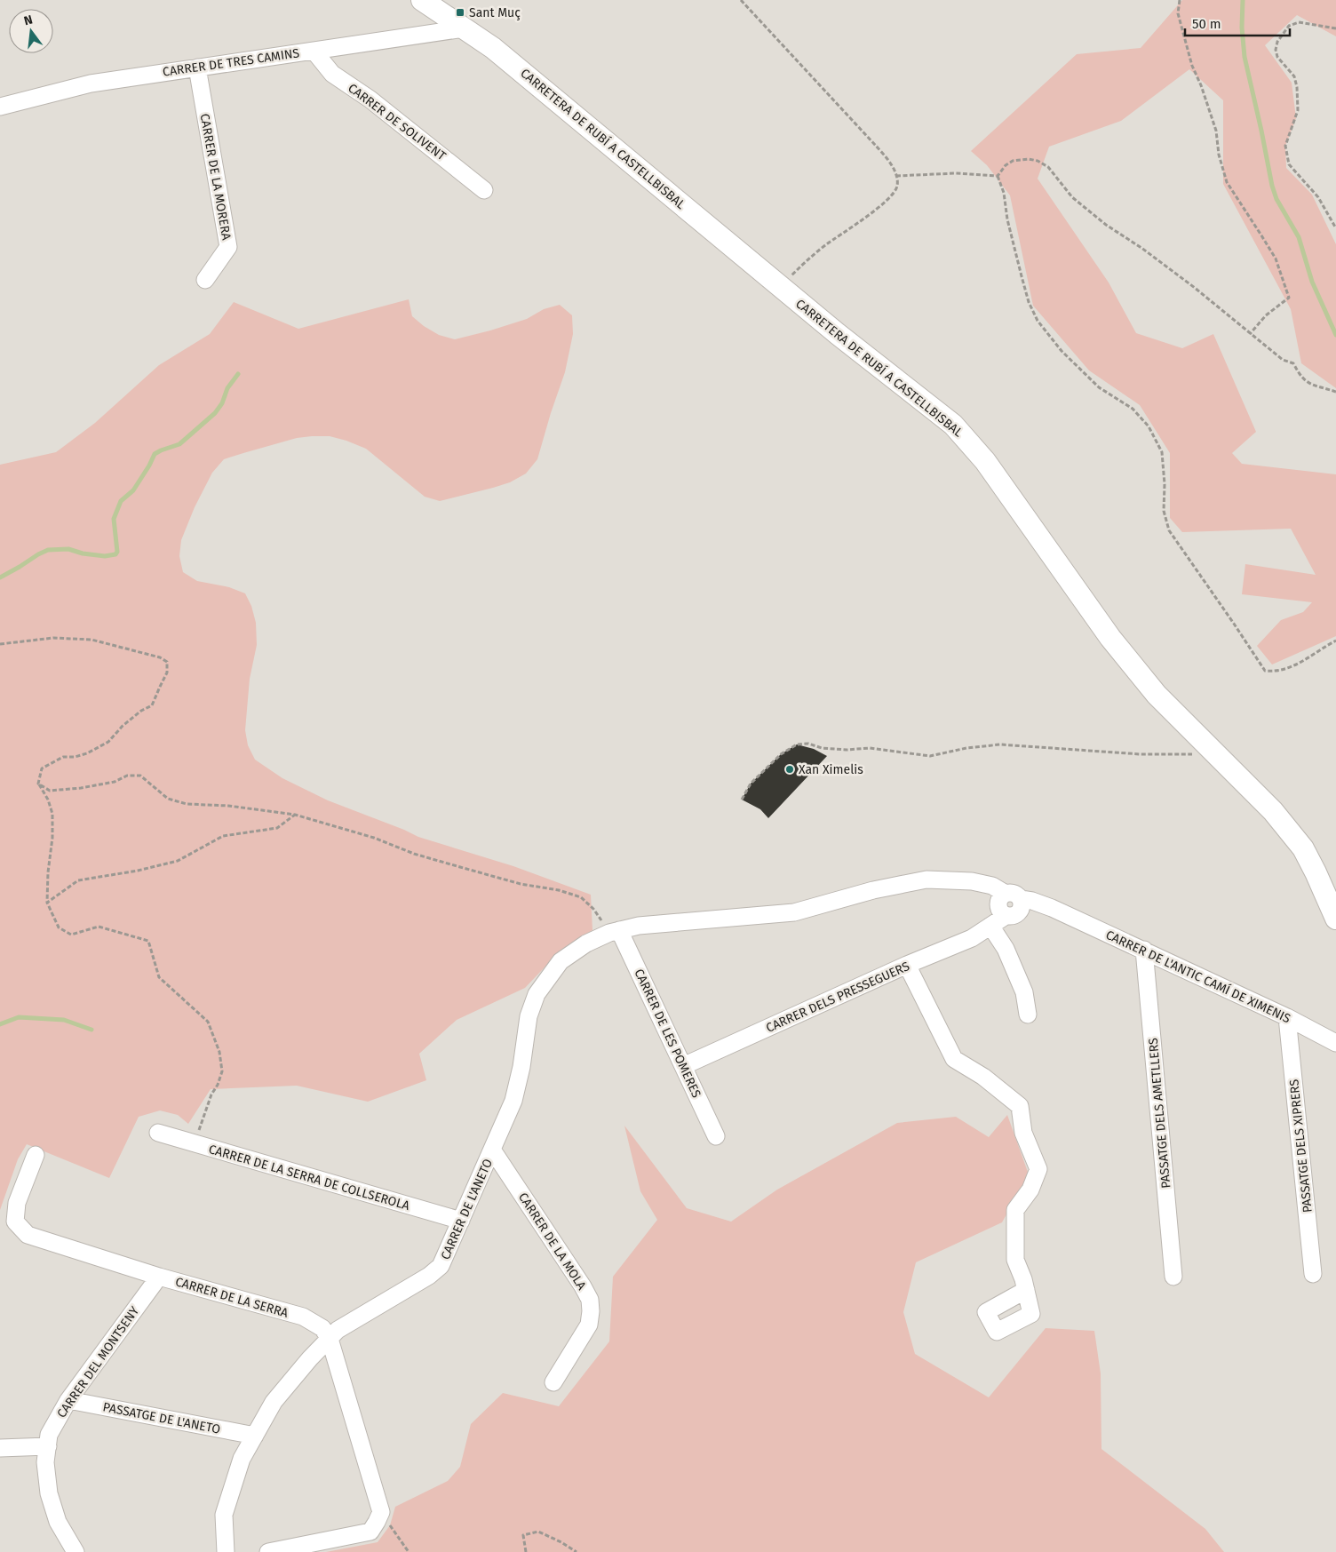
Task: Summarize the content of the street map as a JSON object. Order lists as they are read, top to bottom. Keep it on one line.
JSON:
{"streets":{"street":["CARRER DE TRES CAMINS","CARRER DE SOLIVENT","CARRETERA DE RUBÍ A CASTELLBISBAL","CARRER DE LA MORERA","CARRER DE L'ANTIC CAMÍ DE XIMENIS","CARRER DELS PRESSEGUERS","CARRER DE LES POMERES","PASSATGE DELS AMETLLERS","PASSATGE DELS XIPRERS","CARRER DE LA SERRA DE COLLSEROLA","CARRER DE L'ANETO","CARRER DE LA MOLA","CARRER DE LA SERRA","CARRER DEL MONTSENY","PASSATGE DE L'ANETO"]},"crossings":[["CARRER DE TRES CAMINS","CARRER DE SOLIVENT"],["CARRER DE TRES CAMINS","CARRETERA DE RUBÍ A CASTELLBISBAL"],["CARRER DE TRES CAMINS","CARRER DE LA MORERA"],["CARRER DE L'ANTIC CAMÍ DE XIMENIS","PASSATGE DELS AMETLLERS"],["CARRER DE L'ANTIC CAMÍ DE XIMENIS","PASSATGE DELS XIPRERS"],["CARRER DELS PRESSEGUERS","CARRER DE LES POMERES"],["CARRER DE LES POMERES","CARRER DE L'ANETO"],["CARRER DE LA SERRA DE COLLSEROLA","CARRER DE L'ANETO"],["CARRER DE L'ANETO","CARRER DE LA MOLA"],["CARRER DE L'ANETO","CARRER DE LA SERRA"],["CARRER DE L'ANETO","PASSATGE DE L'ANETO"],["CARRER DE LA SERRA","CARRER DEL MONTSENY"],["CARRER DEL MONTSENY","PASSATGE DE L'ANETO"]],"places":{"transit":["Sant Muç"],"other":["Xan Ximelis"]},"scale_bar":"50 m","north":"top"}
